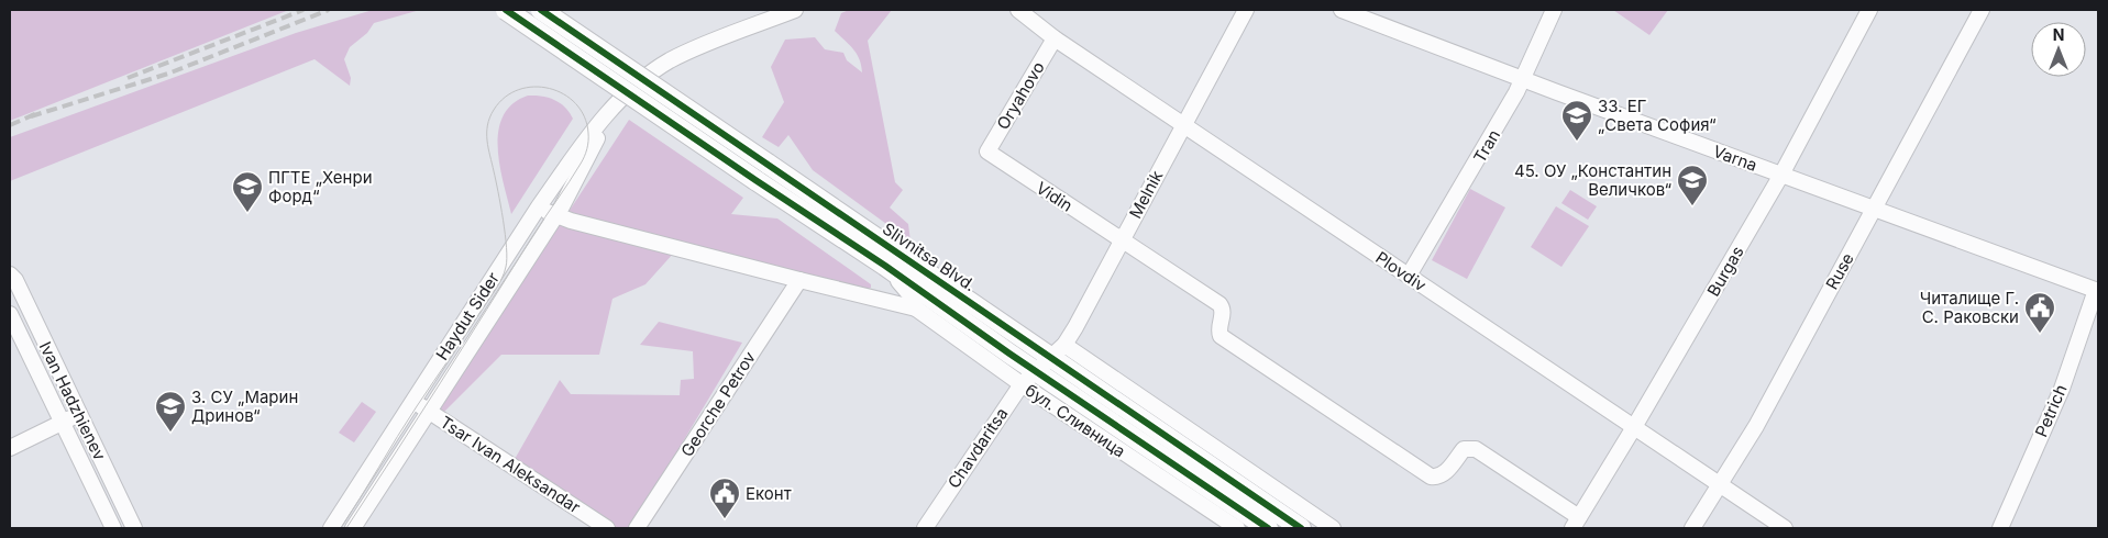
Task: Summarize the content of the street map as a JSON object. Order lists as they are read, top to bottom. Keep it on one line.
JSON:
{"streets":{"main road":["Slivnitsa Blvd."],"street":["Oryahovo","Tran","Varna","Melnik","Vidin","Plovdiv","Burgas","Ruse","Haydut Sider","Ivan Hadzhienev","Georche Petrov","Petrich","бул. Сливница","Chavdaritsa","Tsar Ivan Aleksandar"]},"crossings":[["Oryahovo","Vidin"],["Oryahovo","Plovdiv"],["Tran","Varna"],["Tran","Plovdiv"],["Varna","Burgas"],["Varna","Ruse"],["Varna","Petrich"],["Melnik","Vidin"],["Melnik","Slivnitsa Blvd."],["Melnik","Plovdiv"],["Melnik","бул. Сливница"],["Melnik","Chavdaritsa"],["Vidin","Burgas"],["Slivnitsa Blvd.","бул. Сливница"],["Slivnitsa Blvd.","Chavdaritsa"],["Plovdiv","Burgas"],["Plovdiv","Ruse"],["Haydut Sider","Tsar Ivan Aleksandar"],["бул. Сливница","Chavdaritsa"]],"places":{"school or university":["33. ЕГ „Света София“","45. ОУ „Константин Величков“","ПГТЕ „Хенри Форд“","3. СУ „Марин Дринов“"],"public building":["Читалище Г. С. Раковски","Еконт"]},"north":"top"}
